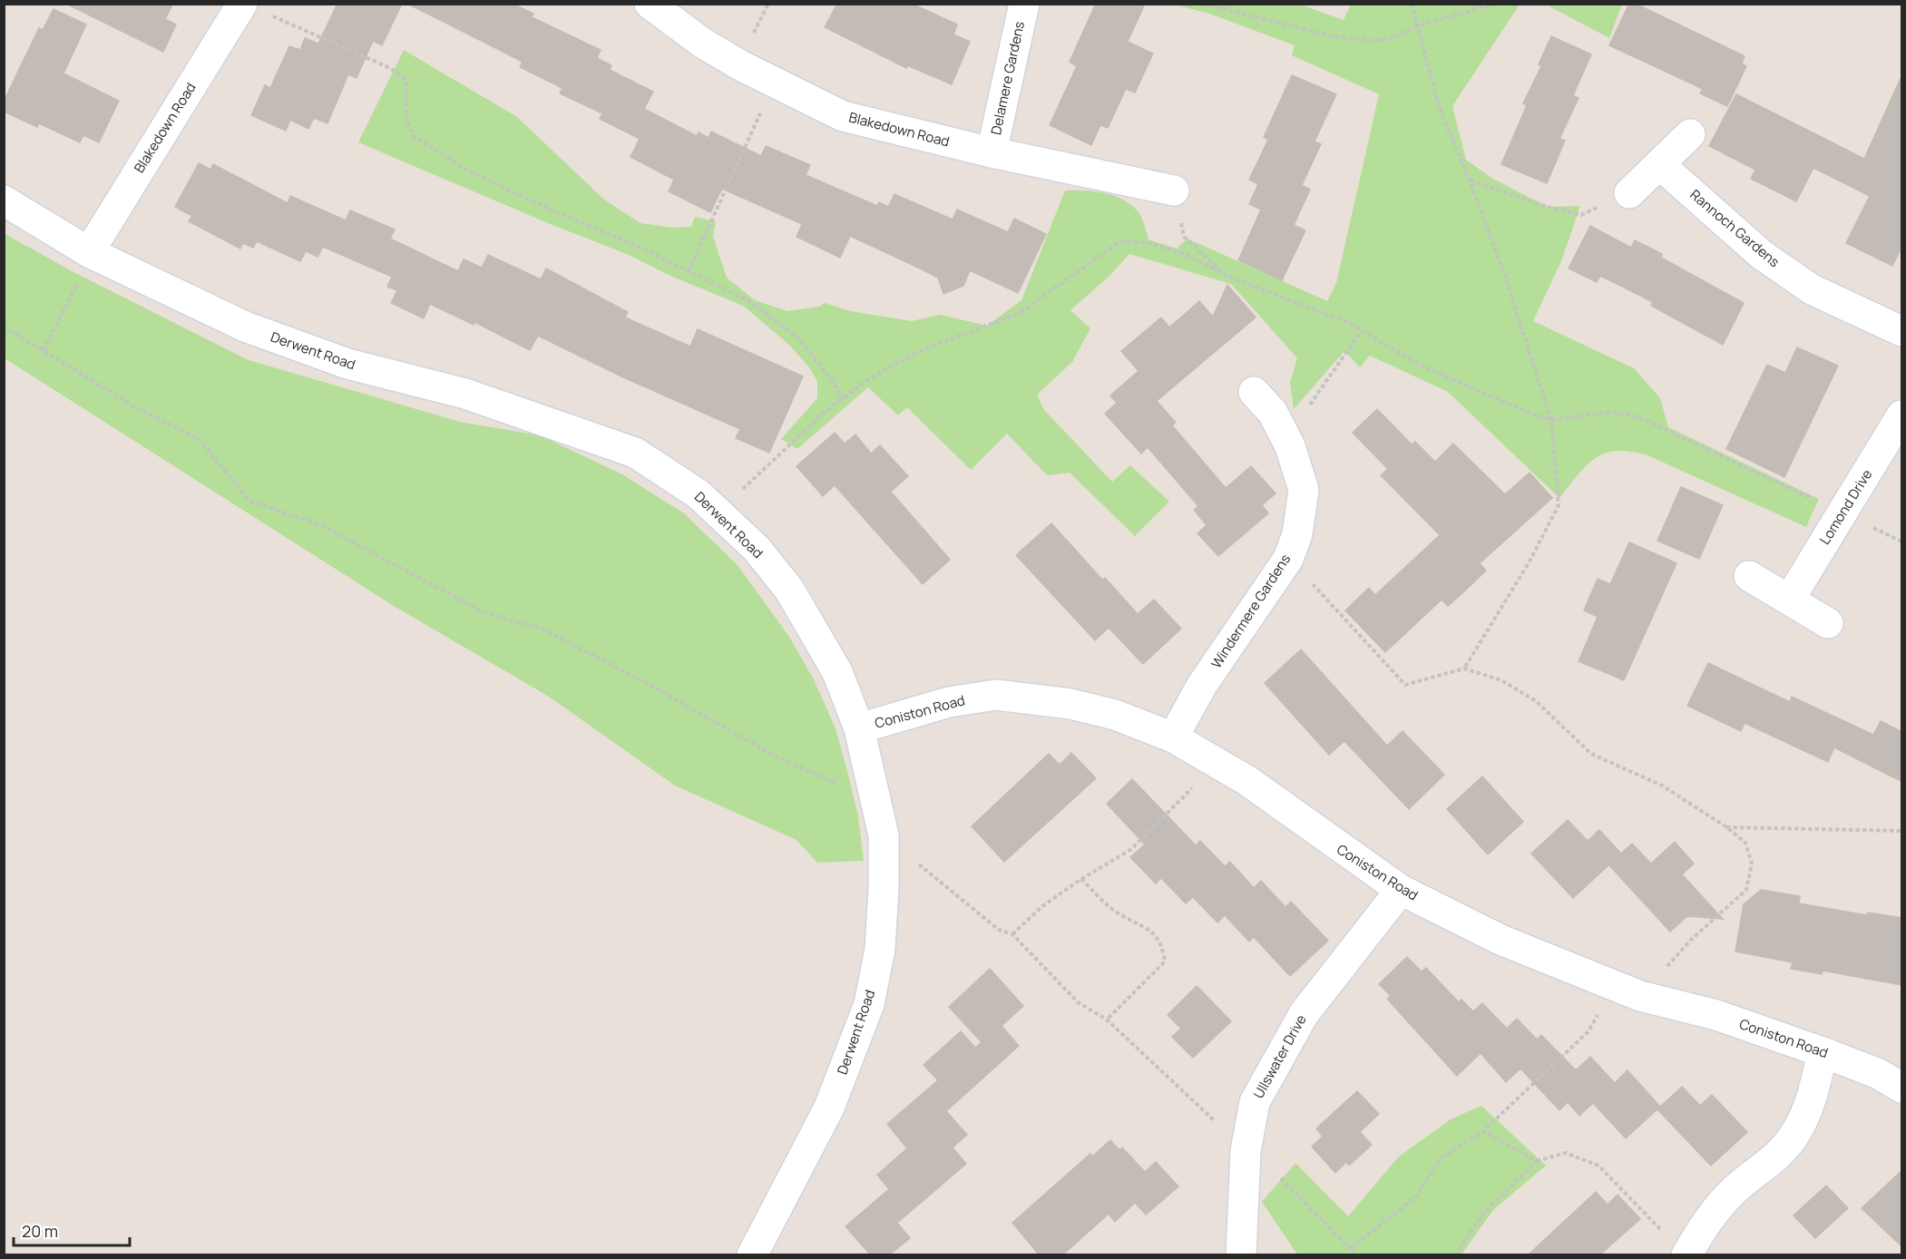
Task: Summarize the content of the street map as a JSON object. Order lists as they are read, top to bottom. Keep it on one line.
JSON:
{"streets":{"street":["Delamere Gardens","Blakedown Road","Rannoch Gardens","Derwent Road","Lomond Drive","Windermere Gardens","Coniston Road","Ullswater Drive"]},"crossings":[["Delamere Gardens","Blakedown Road"],["Blakedown Road","Derwent Road"],["Derwent Road","Coniston Road"],["Windermere Gardens","Coniston Road"],["Coniston Road","Ullswater Drive"]],"scale_bar":"20 m"}
